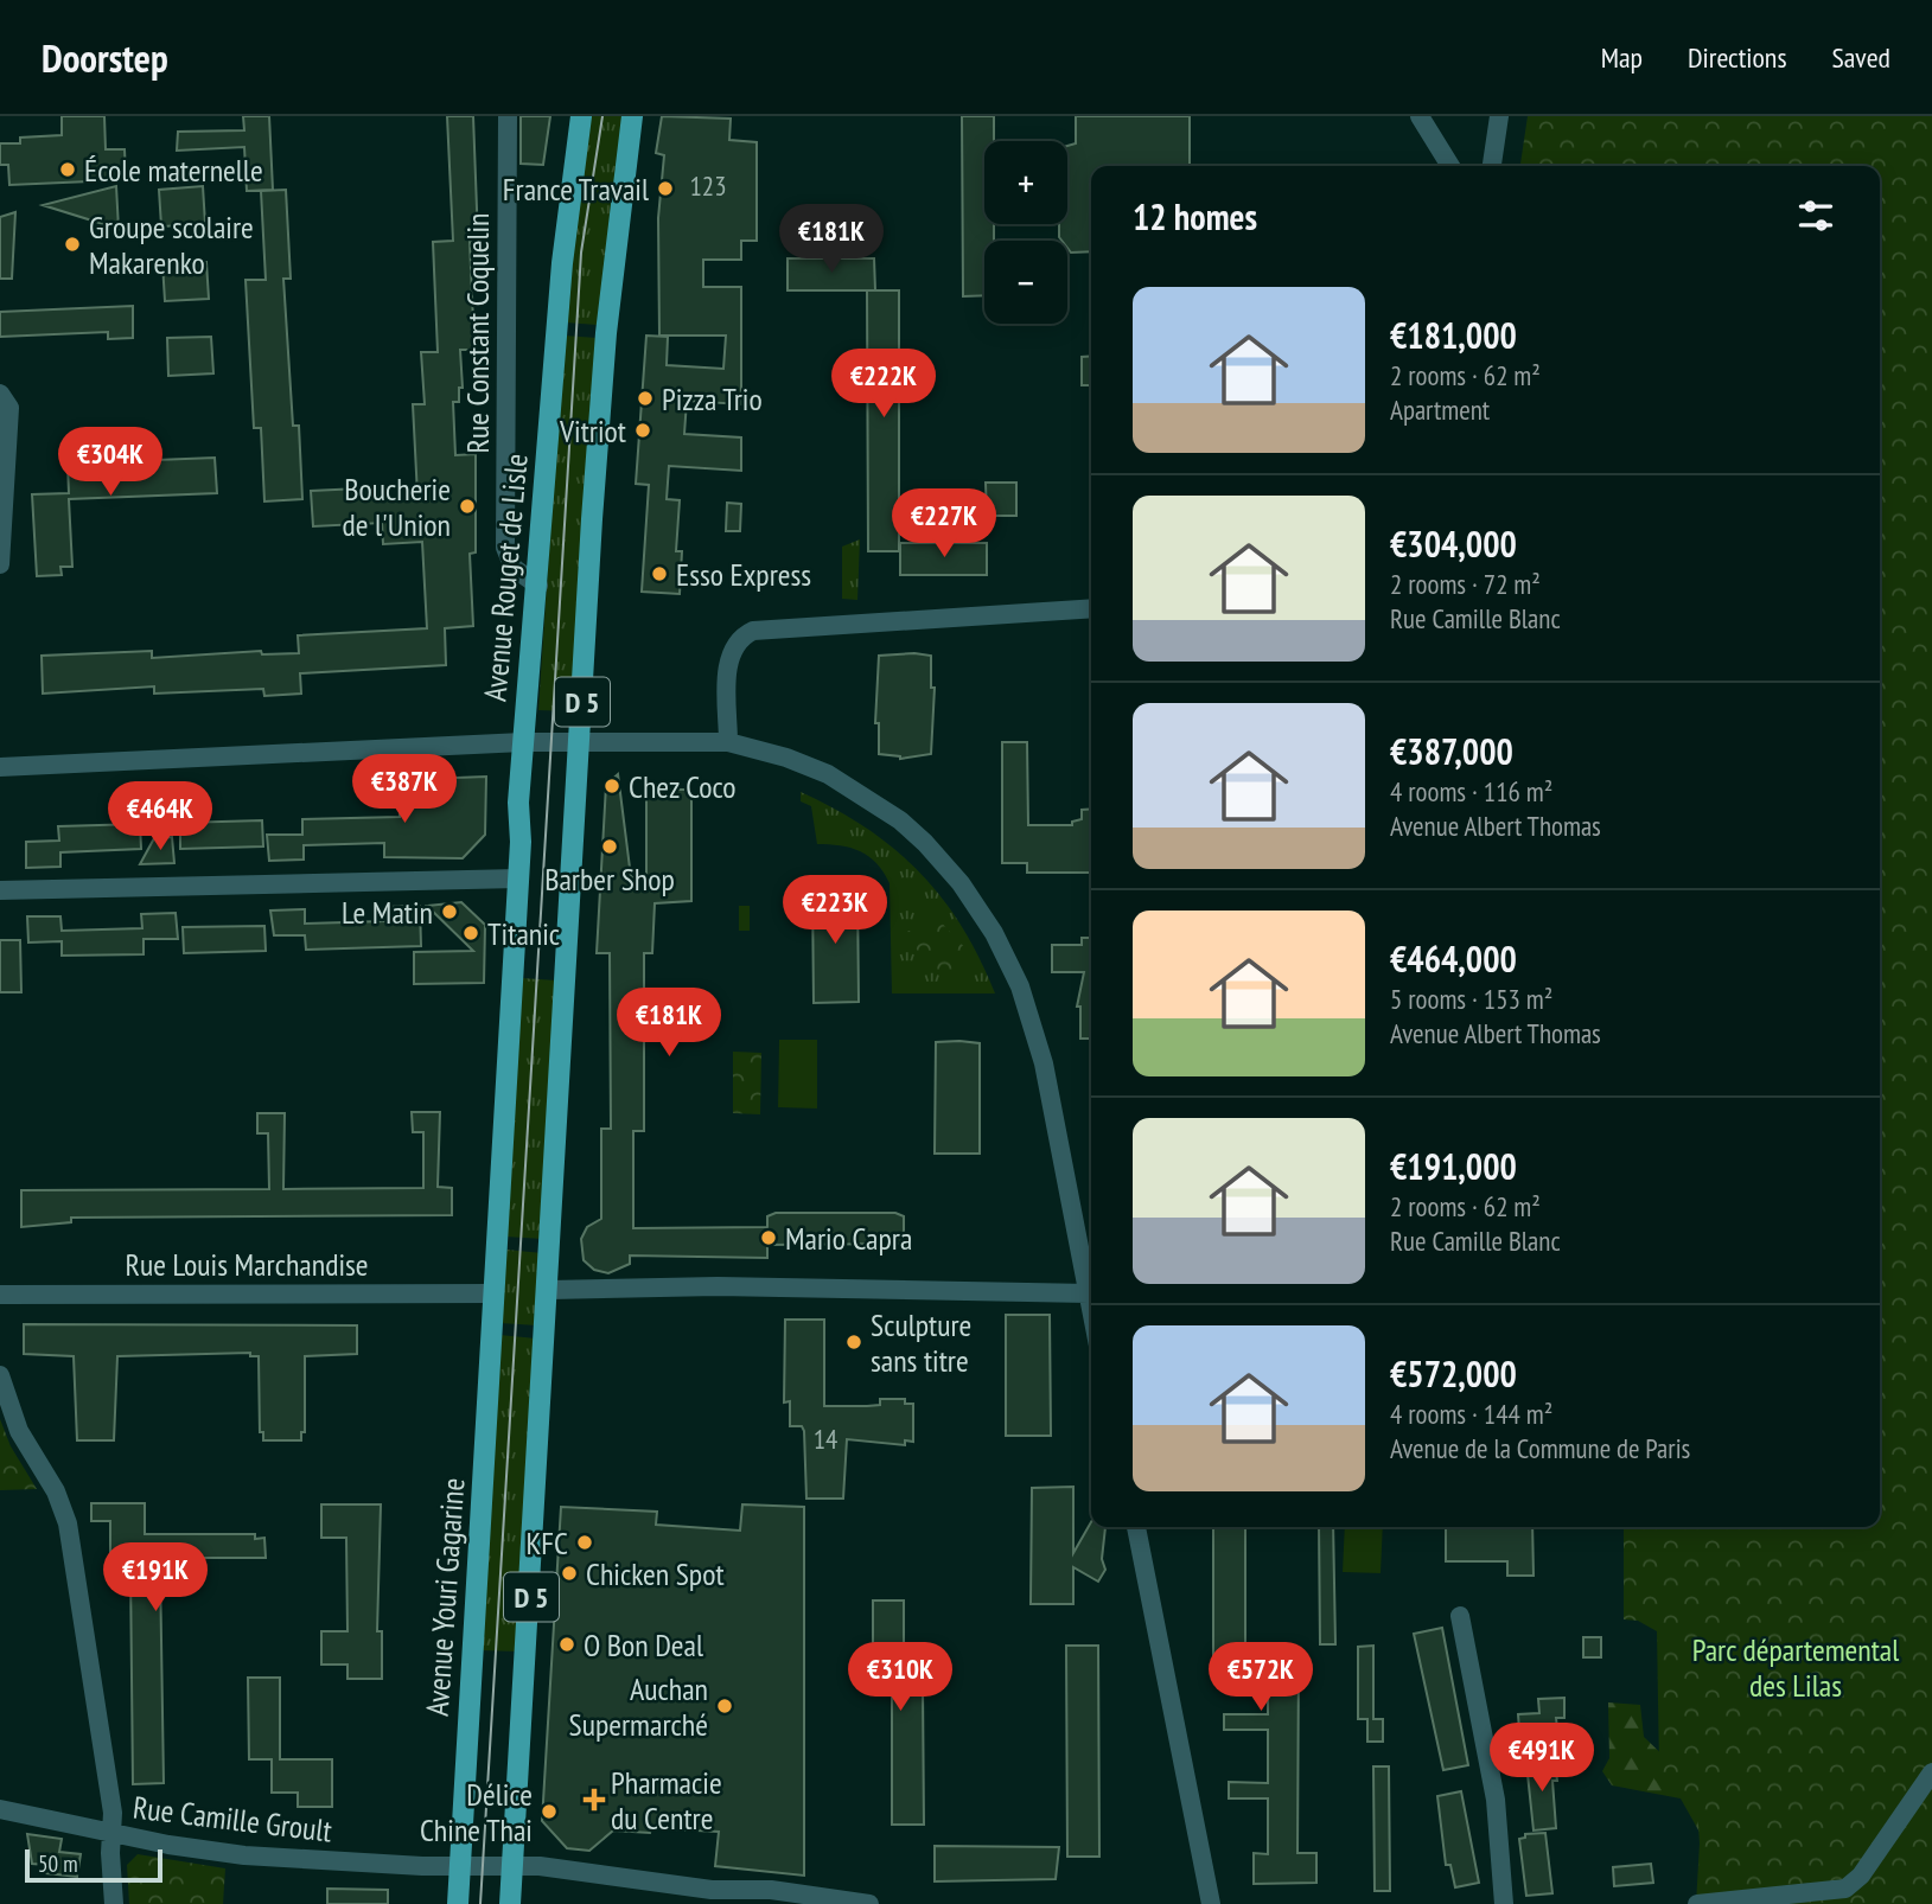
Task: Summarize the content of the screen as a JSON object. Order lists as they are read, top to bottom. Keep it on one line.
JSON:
{"streets":{"main road":["Avenue Rouget de Lisle","D 5","Avenue Youri Gagarine"],"street":["Rue Constant Coquelin","Rue Louis Marchandise","Rue Camille Groult"]},"crossings":[["Rue Constant Coquelin","Avenue Rouget de Lisle"],["Avenue Rouget de Lisle","Rue Louis Marchandise"],["Avenue Rouget de Lisle","Avenue Youri Gagarine"],["D 5","Rue Camille Groult"],["Rue Louis Marchandise","Avenue Youri Gagarine"],["Avenue Youri Gagarine","Rue Camille Groult"]],"parks":["Parc départemental des Lilas"],"places":{"other":["École maternelle","France Travail","Groupe scolaire Makarenko","Pizza Trio","Vitriot","Boucherie de l'Union","Esso Express","Chez Coco","Barber Shop","Le Matin","Titanic","Mario Capra","Sculpture sans titre","KFC","Chicken Spot","O Bon Deal","Auchan Supermarché","Délice Chine Thai"],"health":["Pharmacie du Centre"]},"house_numbers":["123","14"],"scale_bar":"50 m","page":{"header":"Doorstep","nav":["Map","Directions","Saved"],"map_buttons":["+","−"],"heading":"12 homes","price":["€181K","€222K","€304K","€227K","€387K","€464K","€223K","€181K","€191K","€310K","€572K","€491K"],"list":[{"name":"€181,000","note":"2 rooms · 62 m² · Apartment"},{"name":"€304,000","note":"2 rooms · 72 m² · Rue Camille Blanc"},{"name":"€387,000","note":"4 rooms · 116 m² · Avenue Albert Thomas"},{"name":"€464,000","note":"5 rooms · 153 m² · Avenue Albert Thomas"},{"name":"€191,000","note":"2 rooms · 62 m² · Rue Camille Blanc"},{"name":"€572,000","note":"4 rooms · 144 m² · Avenue de la Commune de Paris"}],"scale":"50 m"}}
